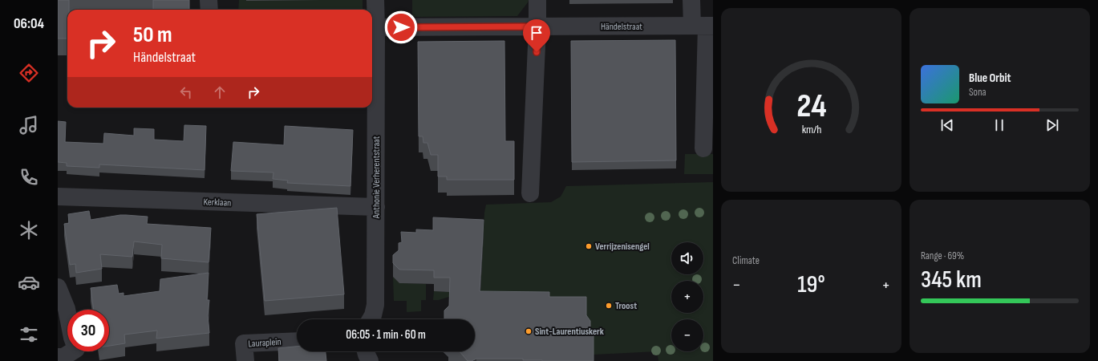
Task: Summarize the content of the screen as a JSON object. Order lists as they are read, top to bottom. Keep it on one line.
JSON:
{"streets":{"street":["Händelstraat","Anthonie Verherentstraat","Kerklaan","Lauraplein"]},"crossings":[["Händelstraat","Anthonie Verherentstraat"],["Anthonie Verherentstraat","Kerklaan"]],"places":["Verrijzenisengel","Troost","Sint-Laurentiuskerk"],"page":{"tabs":"06:04","turn":["50 m","Händelstraat"],"song":["Blue Orbit","Sona"],"tile":["Climate",["Range · 69%","345 km"]],"map_buttons":["+","−"],"heat":["−","19°","+"],"limit":"30","trip":"06:05 · 1 min · 60 m","gauge":["24","km/h"]}}
